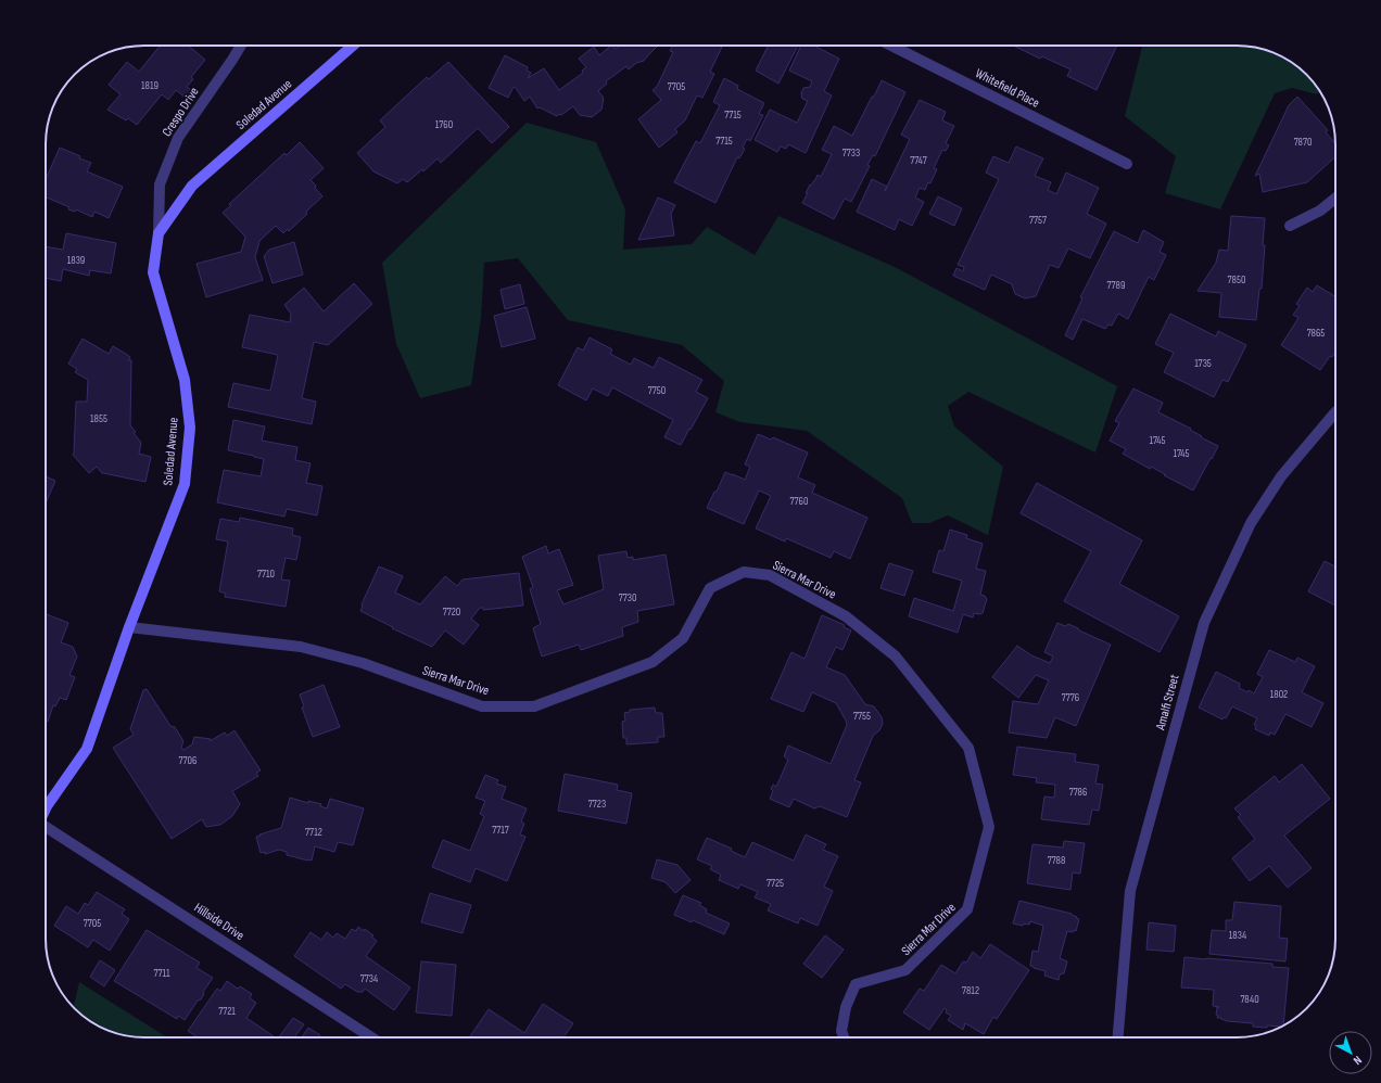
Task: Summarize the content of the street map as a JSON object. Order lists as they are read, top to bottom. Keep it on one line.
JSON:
{"streets":{"street":["Whitefield Place","Soledad Avenue","Crespo Drive","Sierra Mar Drive","Amalfi Street","Hillside Drive"]},"crossings":[["Soledad Avenue","Crespo Drive"],["Soledad Avenue","Sierra Mar Drive"]],"house_numbers":["1819","7705","7715","1760","7715","7870","7733","7747","7757","1839","7850","7789","7865","1735","7750","1855","1745","1745","7760","7710","7730","7720","1802","7776","7755","7706","7786","7723","7717","7712","7788","7725","7705","1834","7711","7734","7812","7840","7721"],"north":"bottom right"}
